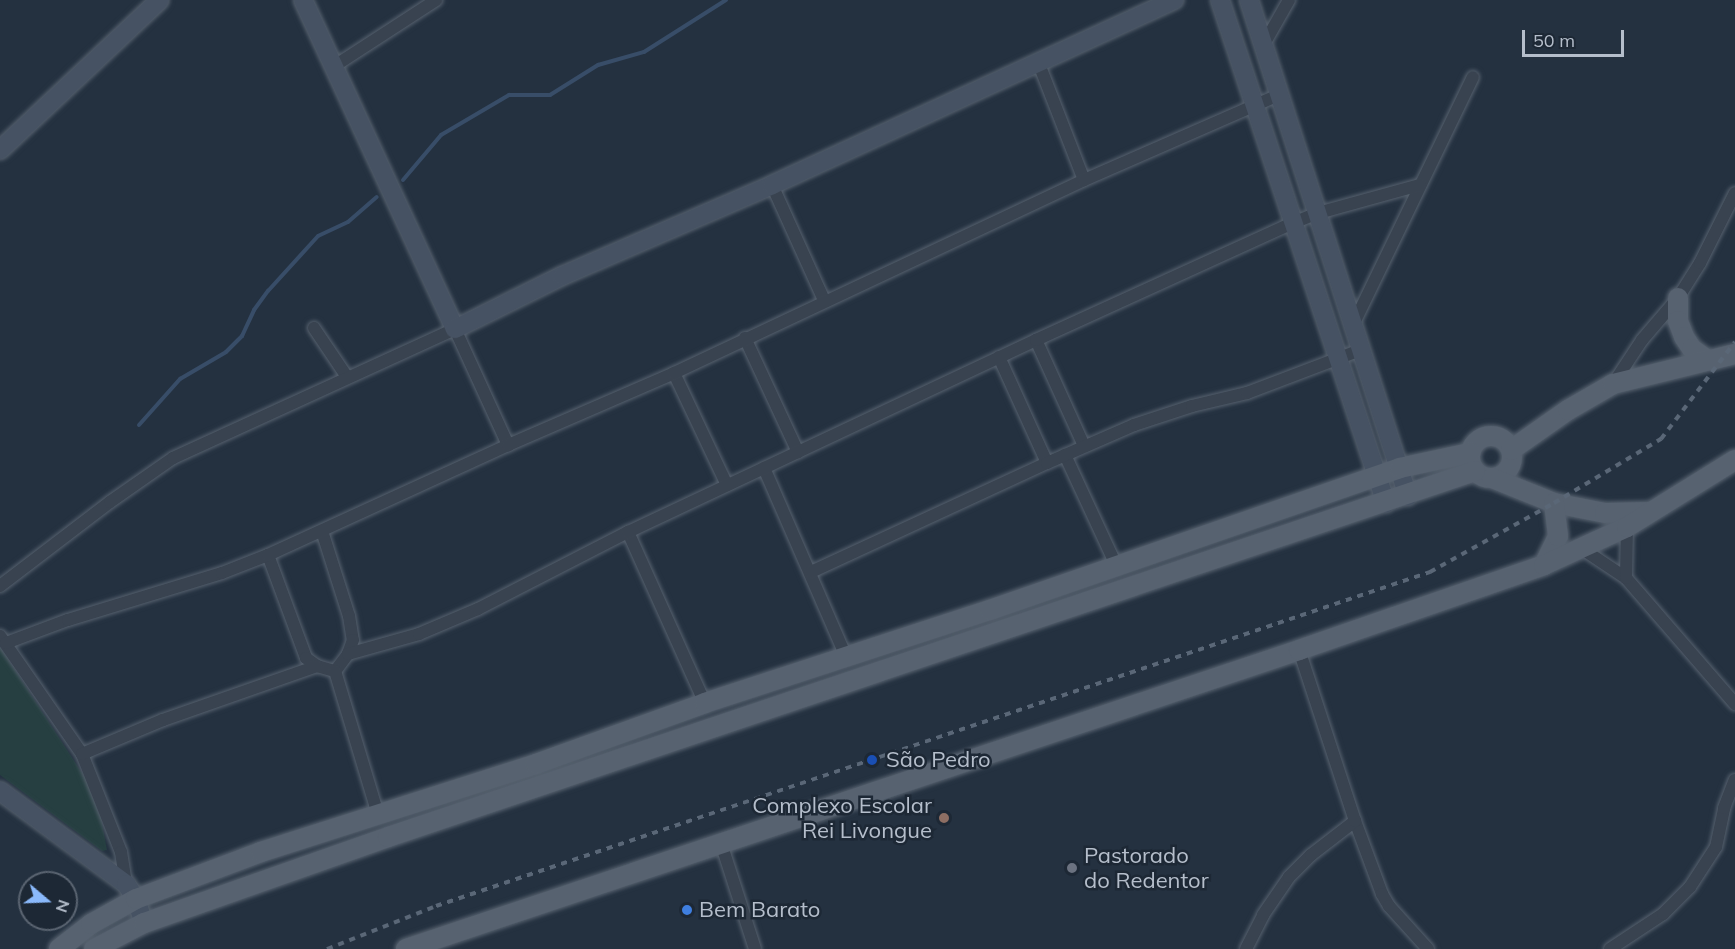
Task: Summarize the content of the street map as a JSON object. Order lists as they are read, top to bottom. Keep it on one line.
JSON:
{"places":["São Pedro","Complexo Escolar Rei Livongue","Pastorado do Redentor","Bem Barato"],"scale_bar":"50 m","north":"right"}
